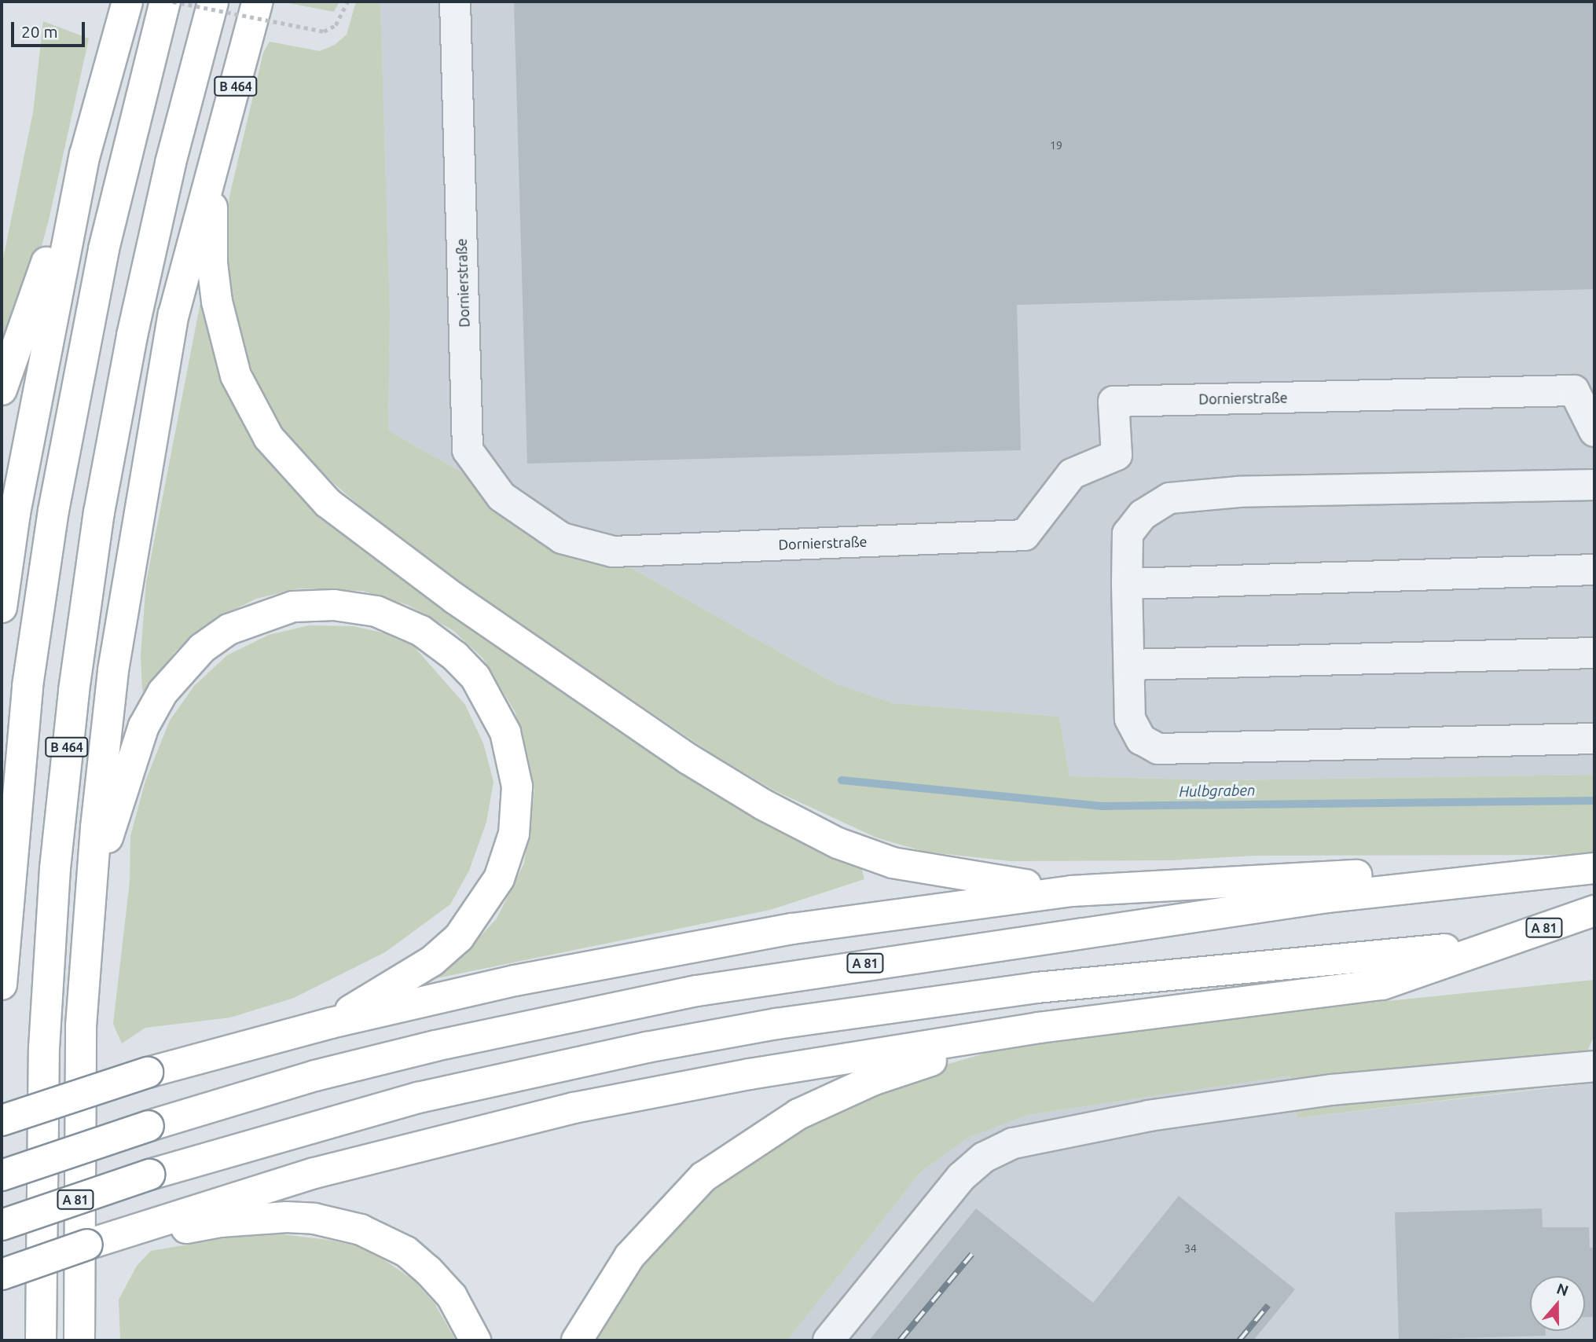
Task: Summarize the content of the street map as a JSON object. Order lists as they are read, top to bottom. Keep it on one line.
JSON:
{"streets":{"highway":["B 464","A 81"],"lane":["Dornierstraße"]},"water":["Hulbgraben"],"house_numbers":["19","34"],"scale_bar":"20 m","north":"top"}
